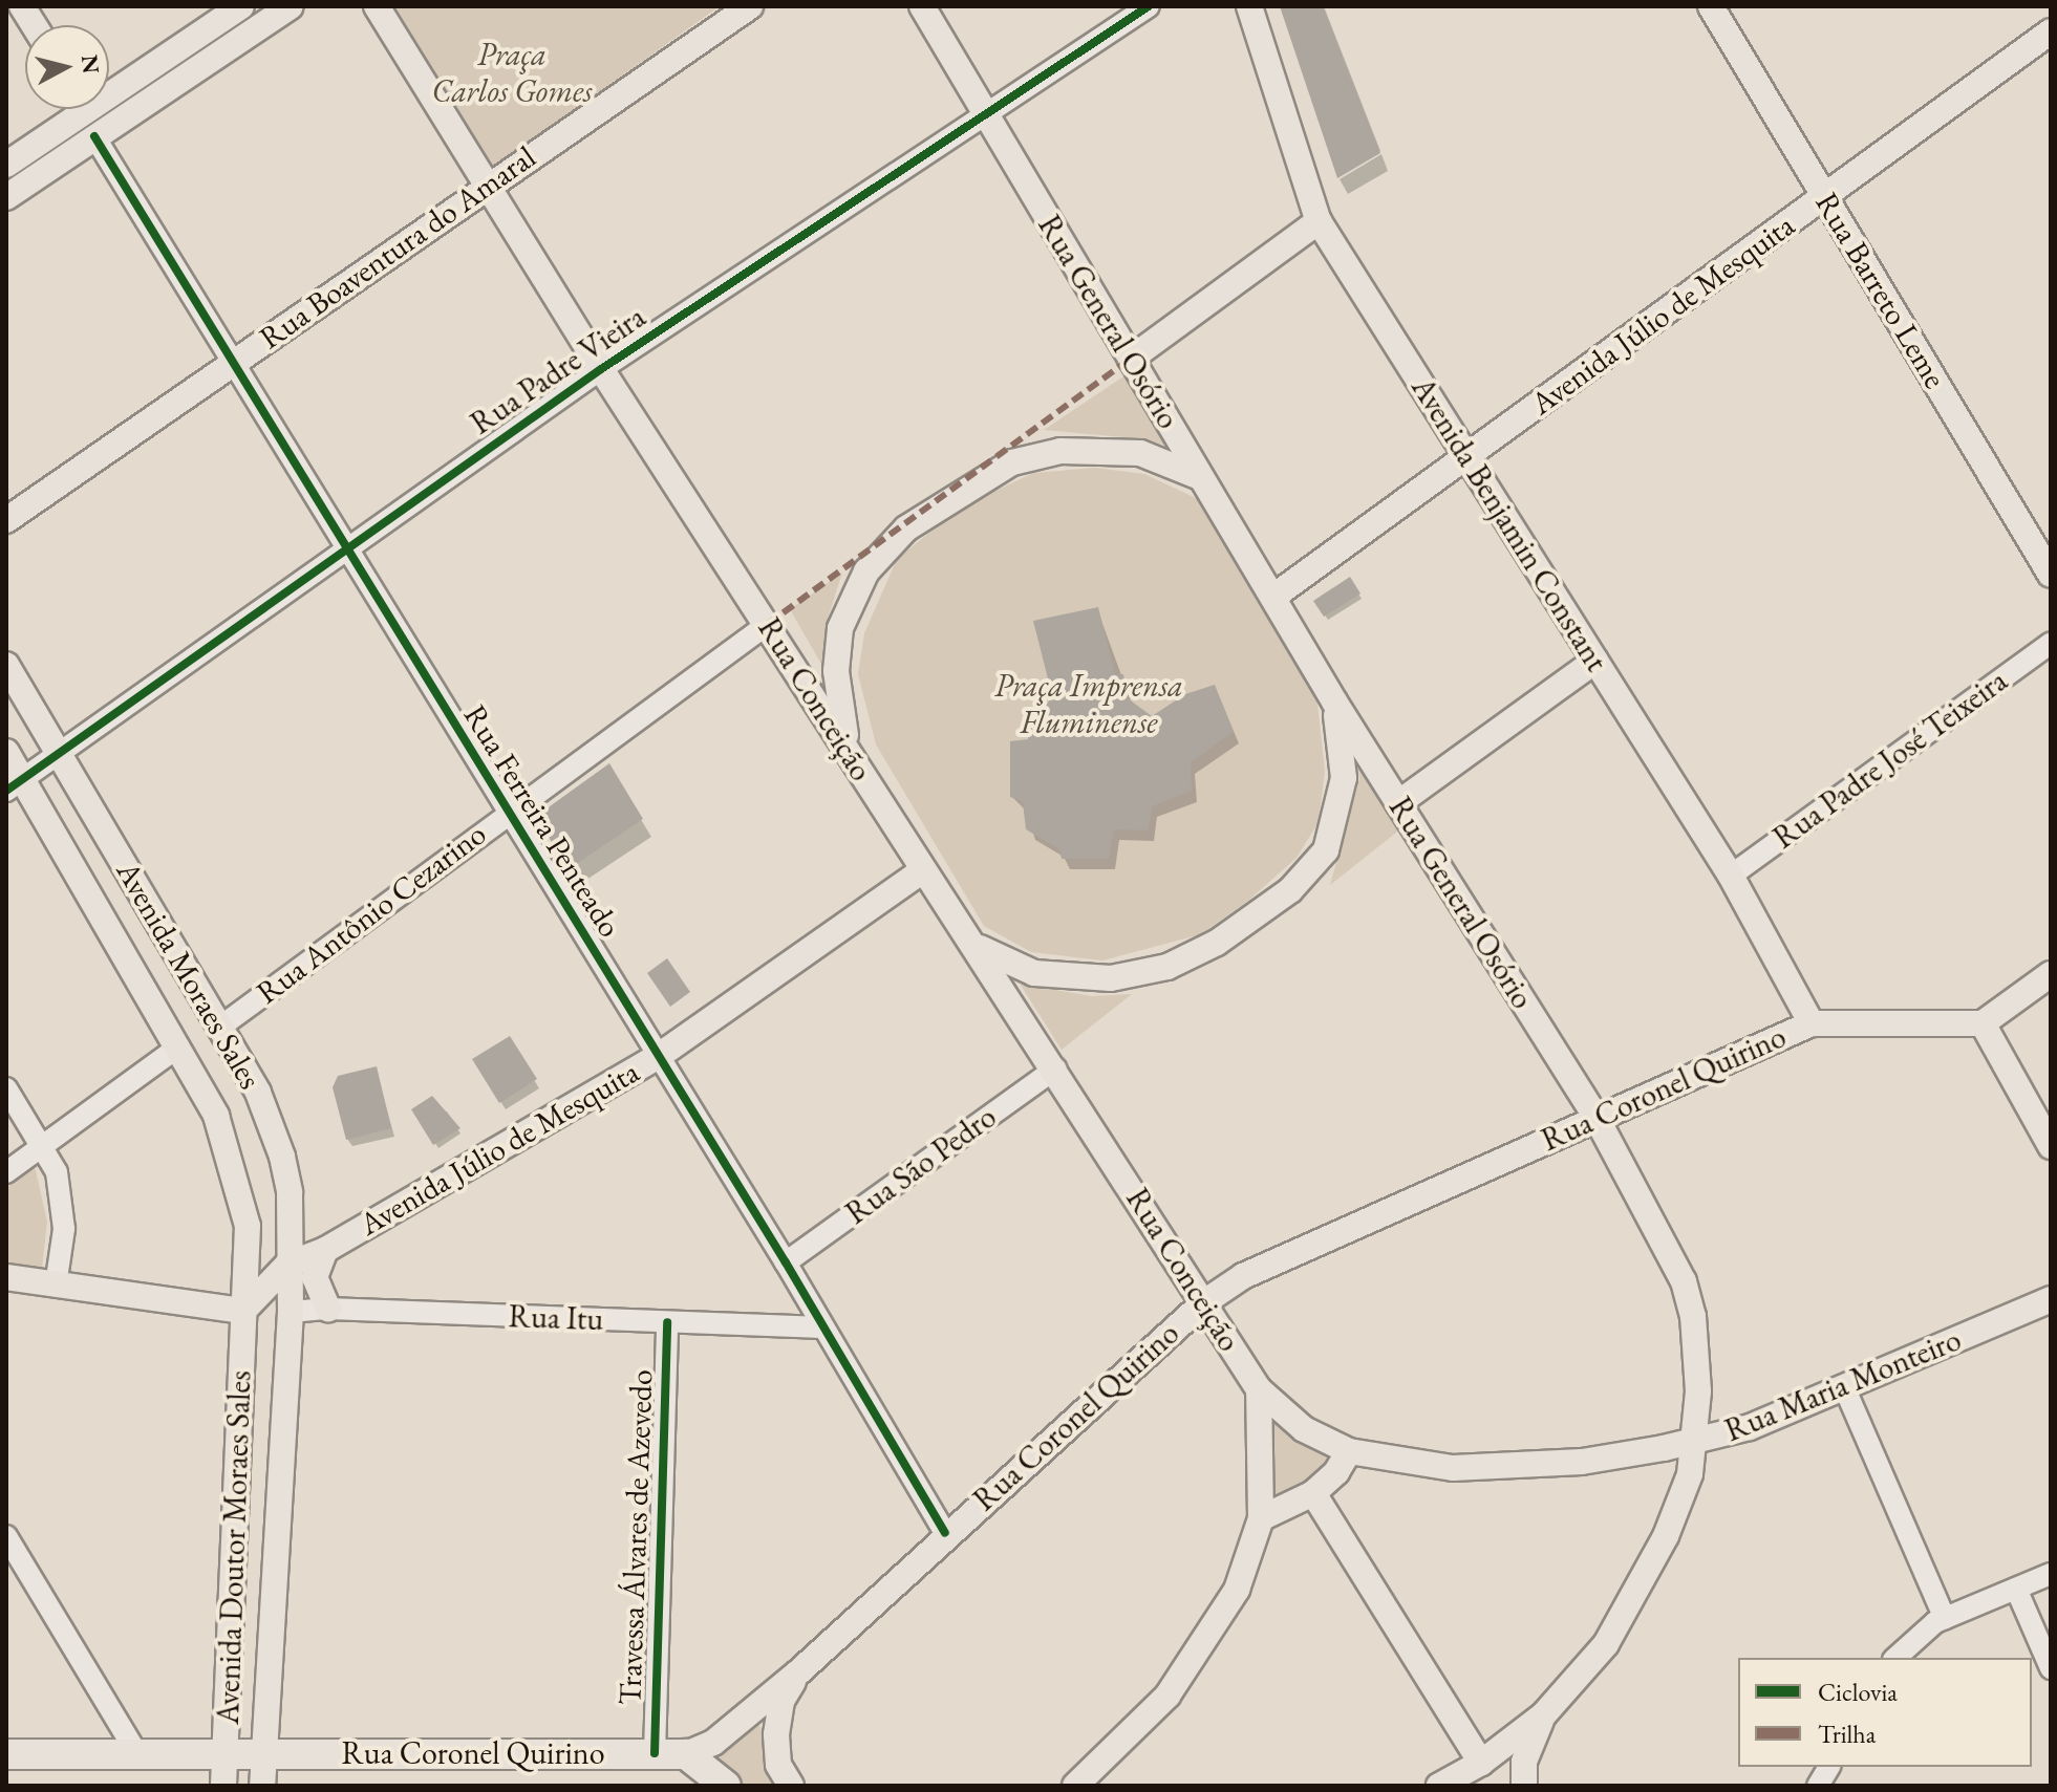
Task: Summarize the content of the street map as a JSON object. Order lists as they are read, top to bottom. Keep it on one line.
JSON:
{"streets":{"highway":["Rua Coronel Quirino"],"main road":["Rua Boaventura do Amaral","Rua Barreto Leme","Avenida Júlio de Mesquita","Rua General Osório","Avenida Benjamin Constant","Rua Conceição","Avenida Moraes Sales","Rua Maria Monteiro","Avenida Doutor Moraes Sales"],"street":["Rua Padre Vieira","Rua Padre José Teixeira","Rua Ferreira Penteado","Rua Antônio Cezarino","Rua São Pedro","Rua Itu","Travessa Álvares de Azevedo"]},"crossings":[["Rua Boaventura do Amaral","Rua Conceição"],["Rua Boaventura do Amaral","Rua Ferreira Penteado"],["Rua Barreto Leme","Avenida Júlio de Mesquita"],["Avenida Júlio de Mesquita","Rua General Osório"],["Avenida Júlio de Mesquita","Avenida Benjamin Constant"],["Avenida Júlio de Mesquita","Rua Conceição"],["Avenida Júlio de Mesquita","Rua Ferreira Penteado"],["Avenida Júlio de Mesquita","Avenida Moraes Sales"],["Avenida Júlio de Mesquita","Avenida Doutor Moraes Sales"],["Rua General Osório","Rua Padre Vieira"],["Rua General Osório","Rua Coronel Quirino"],["Rua General Osório","Rua Maria Monteiro"],["Rua Padre Vieira","Rua Conceição"],["Rua Padre Vieira","Rua Ferreira Penteado"],["Rua Padre Vieira","Avenida Moraes Sales"],["Avenida Benjamin Constant","Rua Padre José Teixeira"],["Avenida Benjamin Constant","Rua Coronel Quirino"],["Rua Conceição","Rua Antônio Cezarino"],["Rua Conceição","Rua Coronel Quirino"],["Rua Conceição","Rua São Pedro"],["Rua Conceição","Rua Maria Monteiro"],["Rua Ferreira Penteado","Rua Antônio Cezarino"],["Rua Ferreira Penteado","Rua Coronel Quirino"],["Rua Ferreira Penteado","Rua São Pedro"],["Rua Ferreira Penteado","Rua Itu"],["Rua Antônio Cezarino","Avenida Moraes Sales"],["Avenida Moraes Sales","Rua Itu"],["Avenida Moraes Sales","Avenida Doutor Moraes Sales"],["Rua Coronel Quirino","Travessa Álvares de Azevedo"],["Rua Coronel Quirino","Avenida Doutor Moraes Sales"],["Rua Itu","Travessa Álvares de Azevedo"],["Rua Itu","Avenida Doutor Moraes Sales"]],"parks":["Praça Carlos Gomes","Praça Imprensa Fluminense"],"legend":["Ciclovia","Trilha"],"north":"right"}
